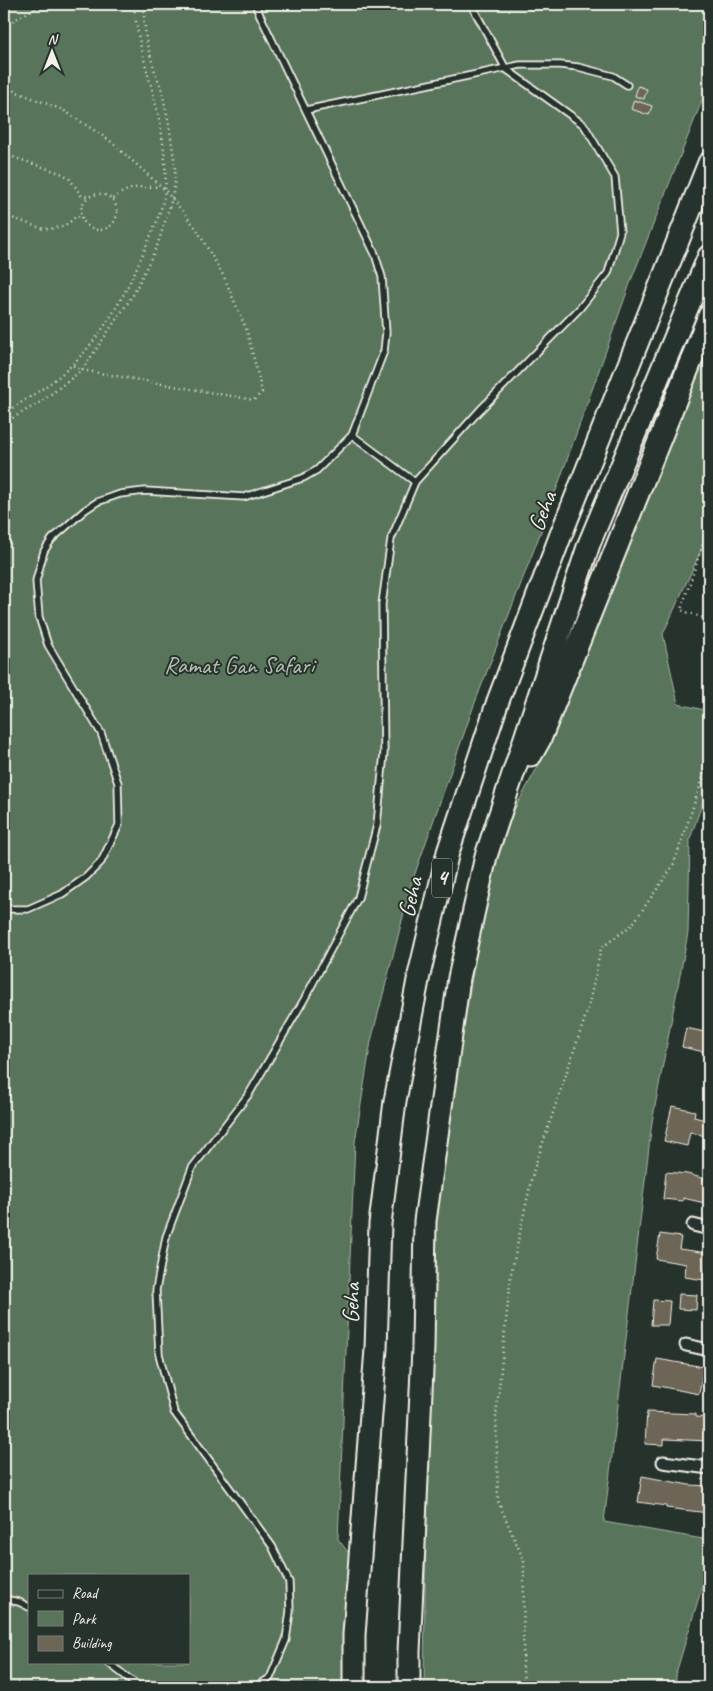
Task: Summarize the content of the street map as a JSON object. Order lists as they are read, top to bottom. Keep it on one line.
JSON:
{"streets":{"highway":["Geha","4"]},"parks":["Ramat Gan Safari"],"legend":["Road","Park","Building"],"north":"top"}
